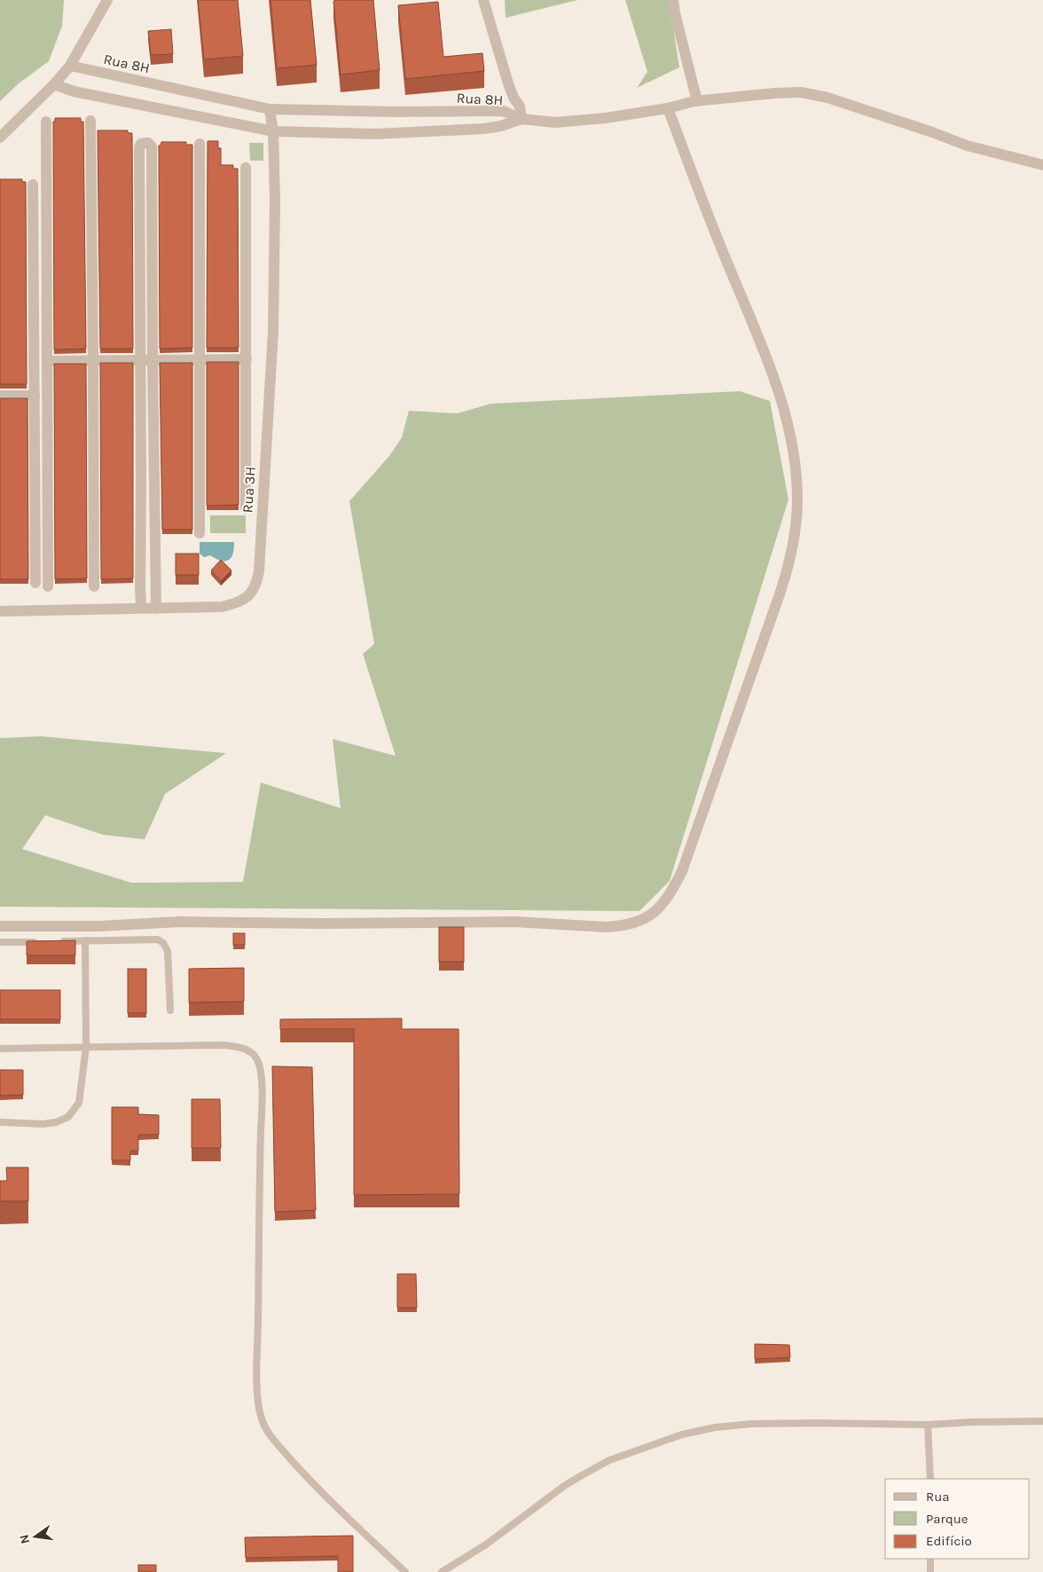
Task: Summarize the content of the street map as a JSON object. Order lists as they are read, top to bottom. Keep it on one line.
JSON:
{"streets":{"street":["Rua 8H","Rua 3H"]},"crossings":[["Rua 8H","Rua 3H"]],"legend":["Rua","Parque","Edifício"],"north":"left"}
